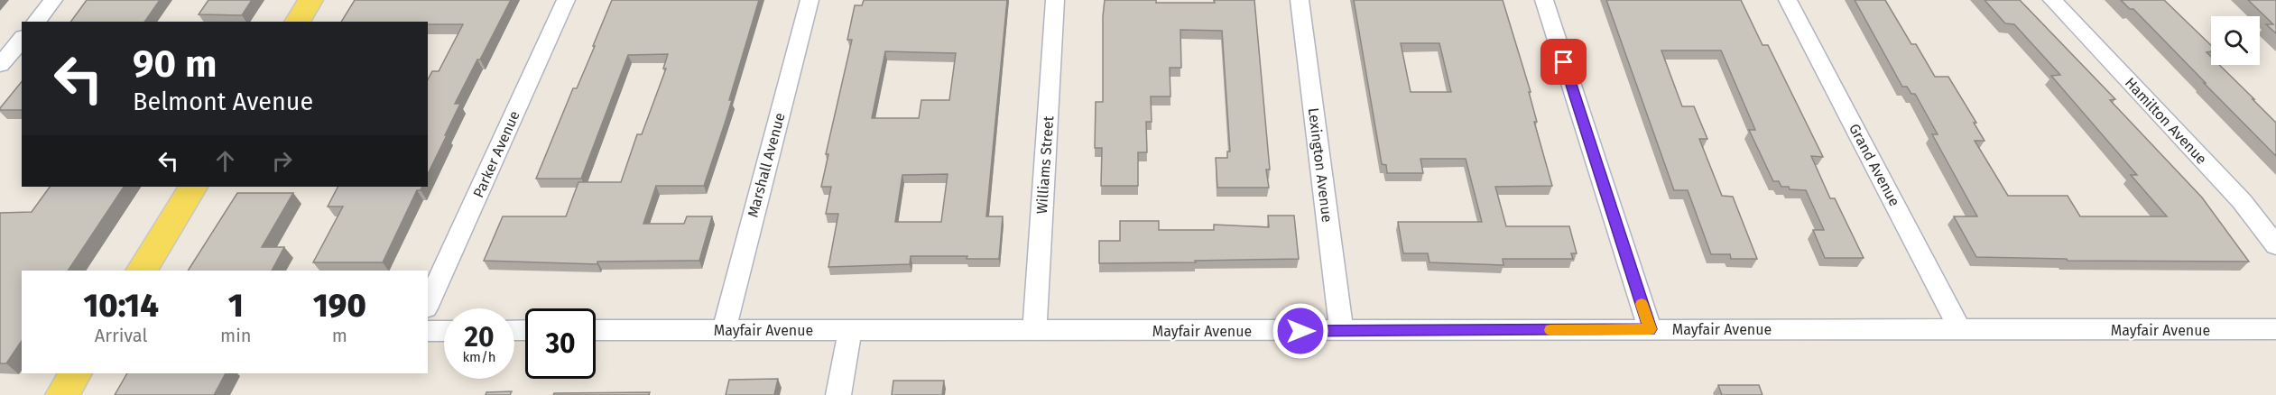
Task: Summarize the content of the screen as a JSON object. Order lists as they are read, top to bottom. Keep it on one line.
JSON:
{"streets":{"street":["Hamilton Avenue","Parker Avenue","Marshall Avenue","Williams Street","Lexington Avenue","Grand Avenue","Mayfair Avenue"]},"crossings":[["Marshall Avenue","Mayfair Avenue"],["Williams Street","Mayfair Avenue"],["Lexington Avenue","Mayfair Avenue"],["Grand Avenue","Mayfair Avenue"]],"page":{"turn":["90 m","Belmont Avenue"],"eta":["10:14","Arrival","1","min","190","m"],"speed":"20 km/h","limit":"30"}}
